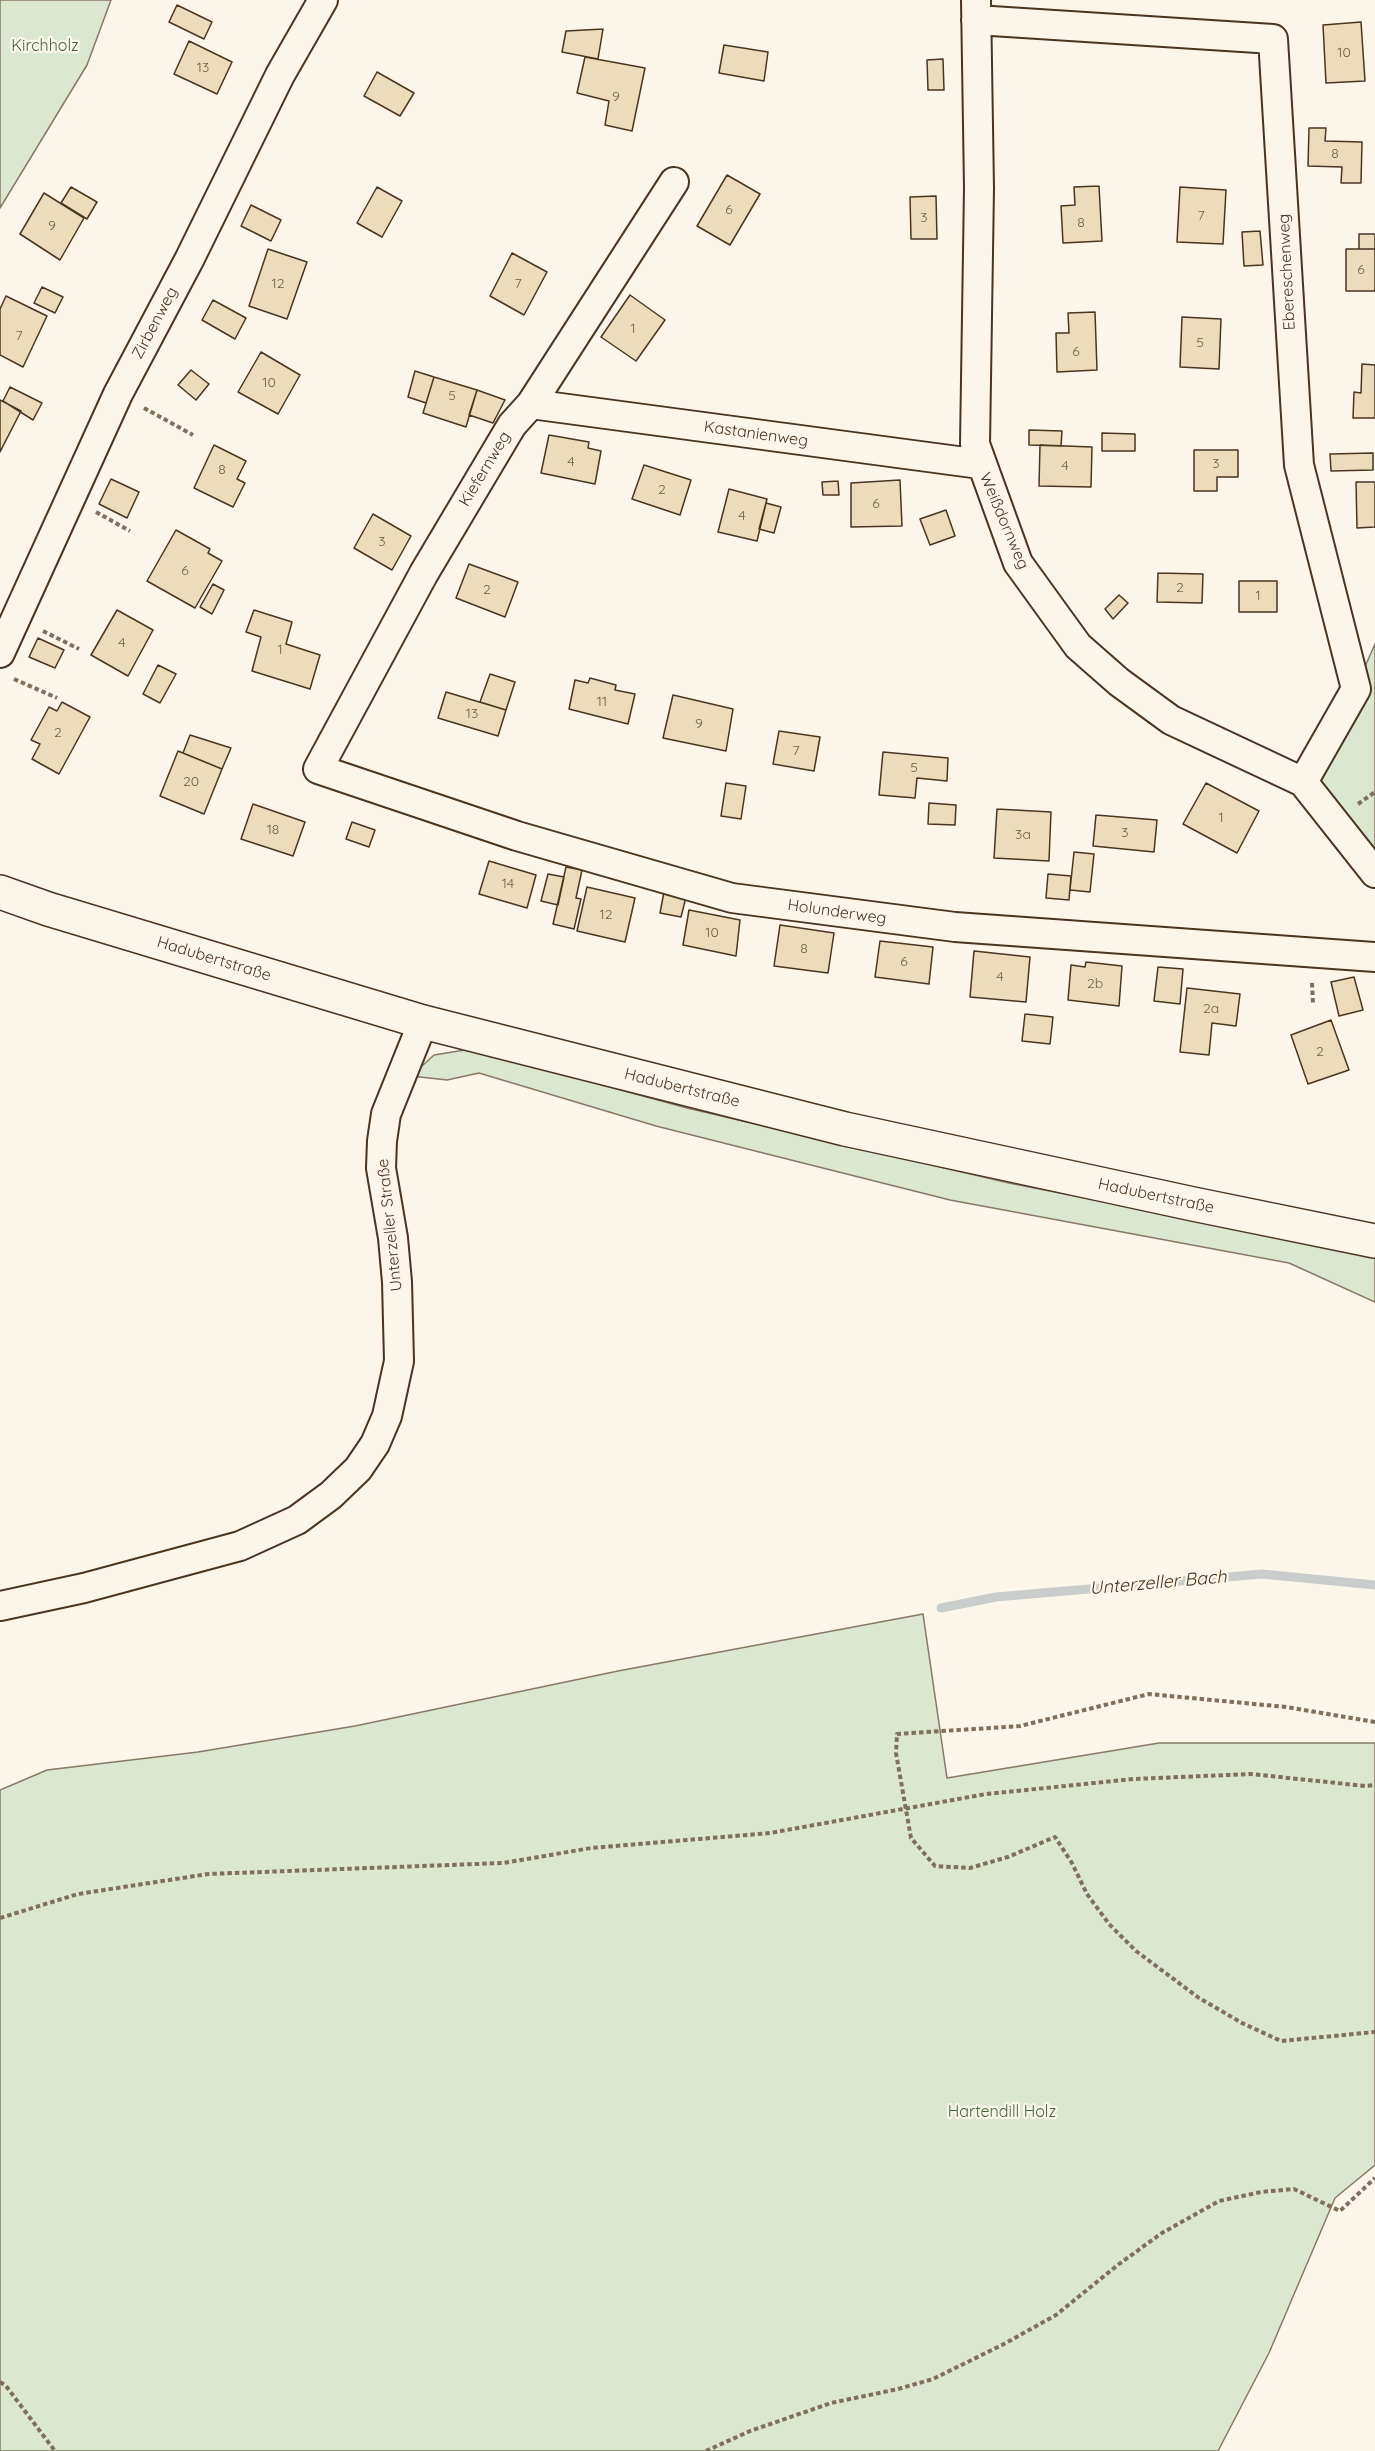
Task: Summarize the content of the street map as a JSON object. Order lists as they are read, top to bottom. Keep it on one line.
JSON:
{"streets":{"street":["Ebereschenweg","Zirbenweg","Kastanienweg","Kiefernweg","Weißdornweg","Holunderweg","Hadubertstraße","Unterzeller Straße"]},"crossings":[["Ebereschenweg","Weißdornweg"],["Kastanienweg","Kiefernweg"],["Kastanienweg","Weißdornweg"],["Kiefernweg","Holunderweg"],["Hadubertstraße","Unterzeller Straße"]],"water":["Unterzeller Bach"],"parks":["Kirchholz","Hartendill Holz"],"house_numbers":["10","13","9","8","6","7","3","8","9","6","12","7","1","7","5","6","10","5","4","3","4","8","2","6","4","3","6","2","2","1","4","1","11","13","9","2","7","5","20","1","18","3","3a","14","12","10","8","6","4","2b","2a","2"]}
